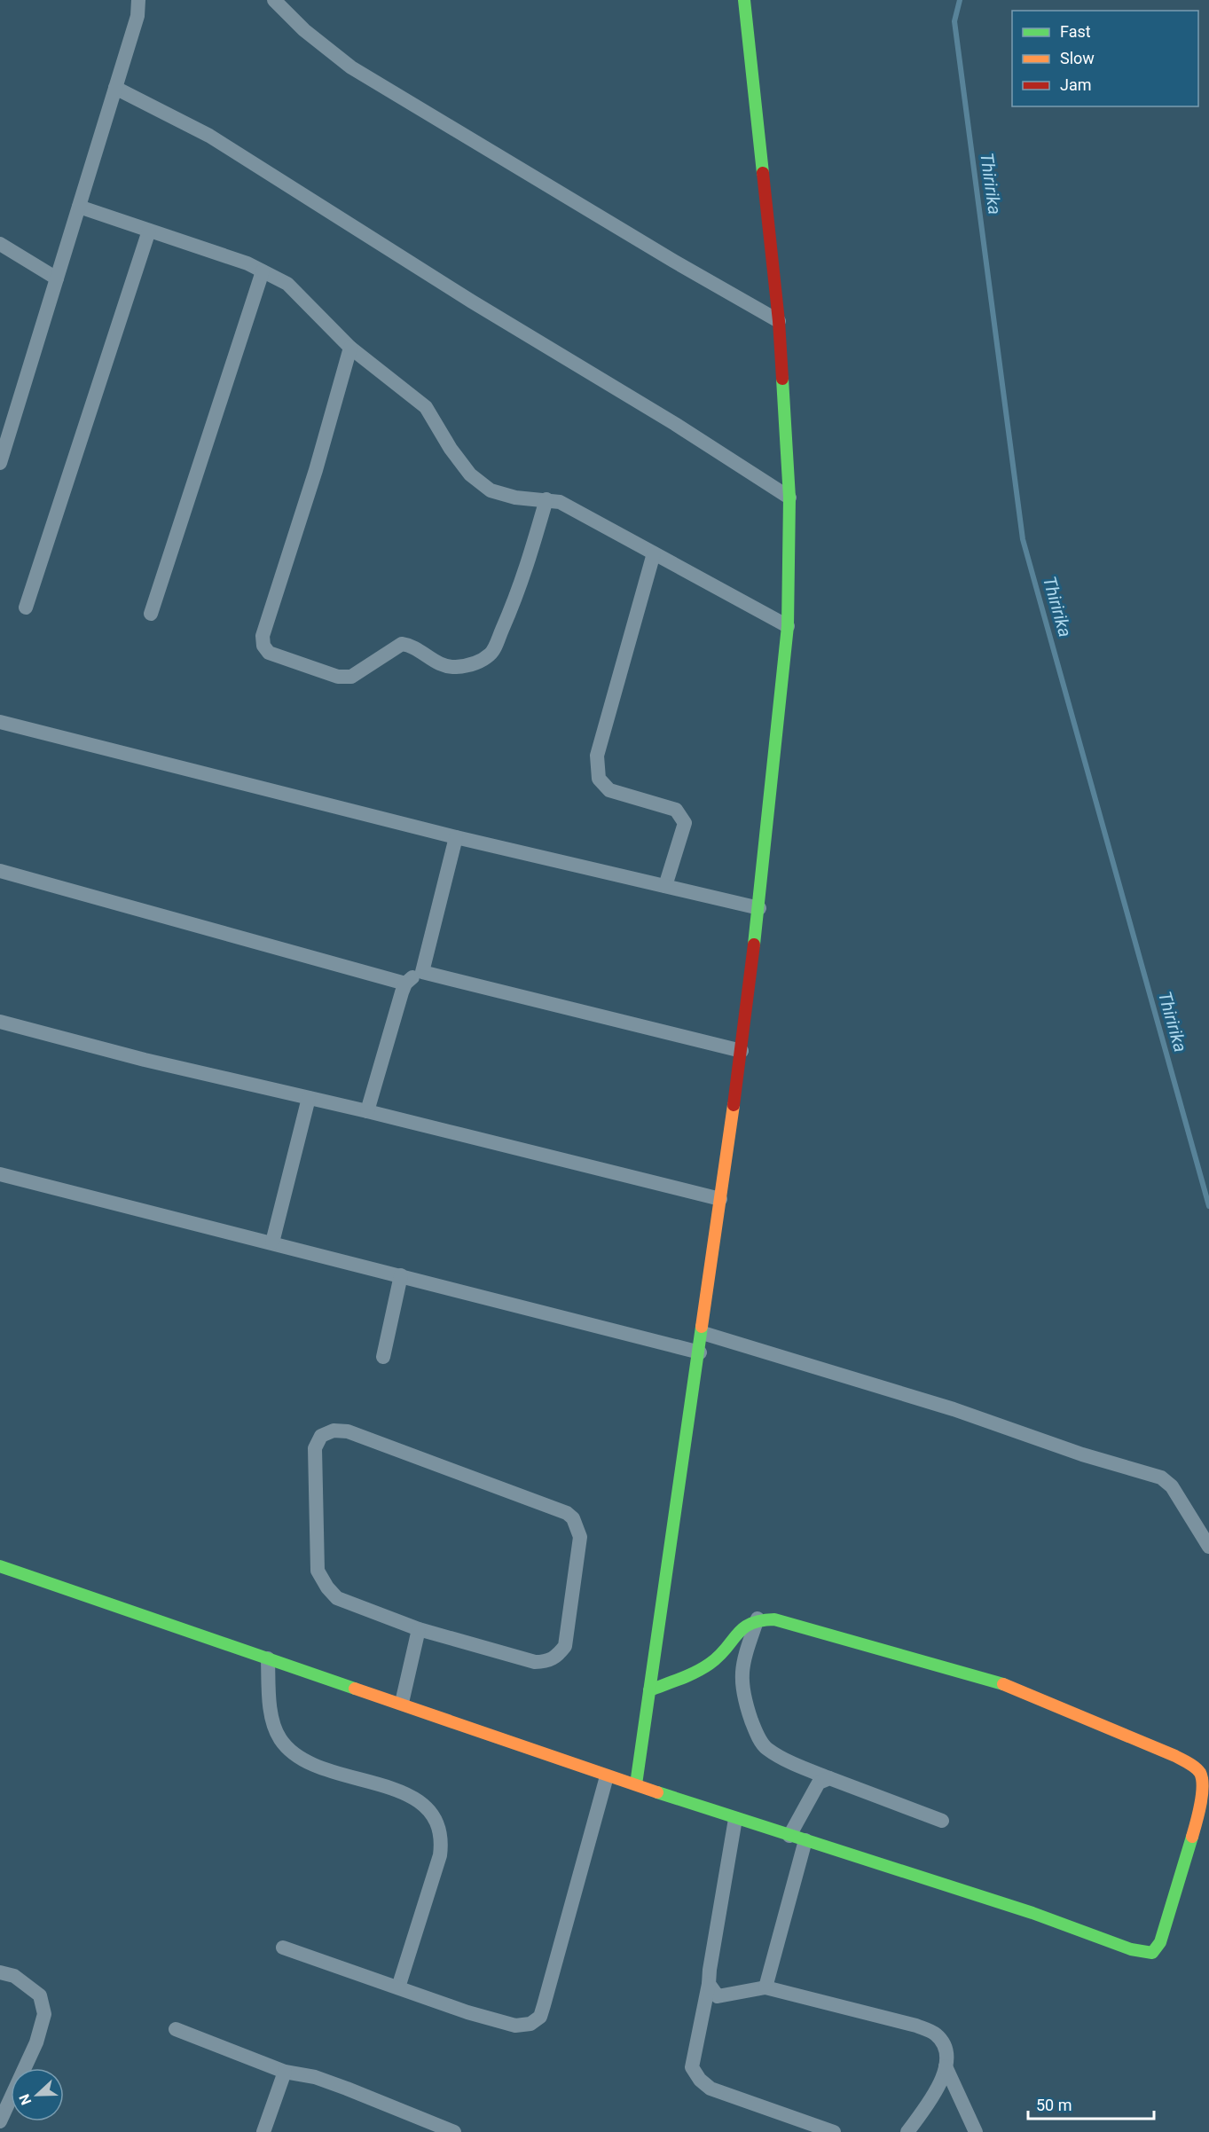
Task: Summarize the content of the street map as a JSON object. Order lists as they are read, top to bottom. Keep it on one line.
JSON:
{"water":["Thiririka"],"legend":["Fast","Slow","Jam"],"scale_bar":"50 m","north":"left"}
